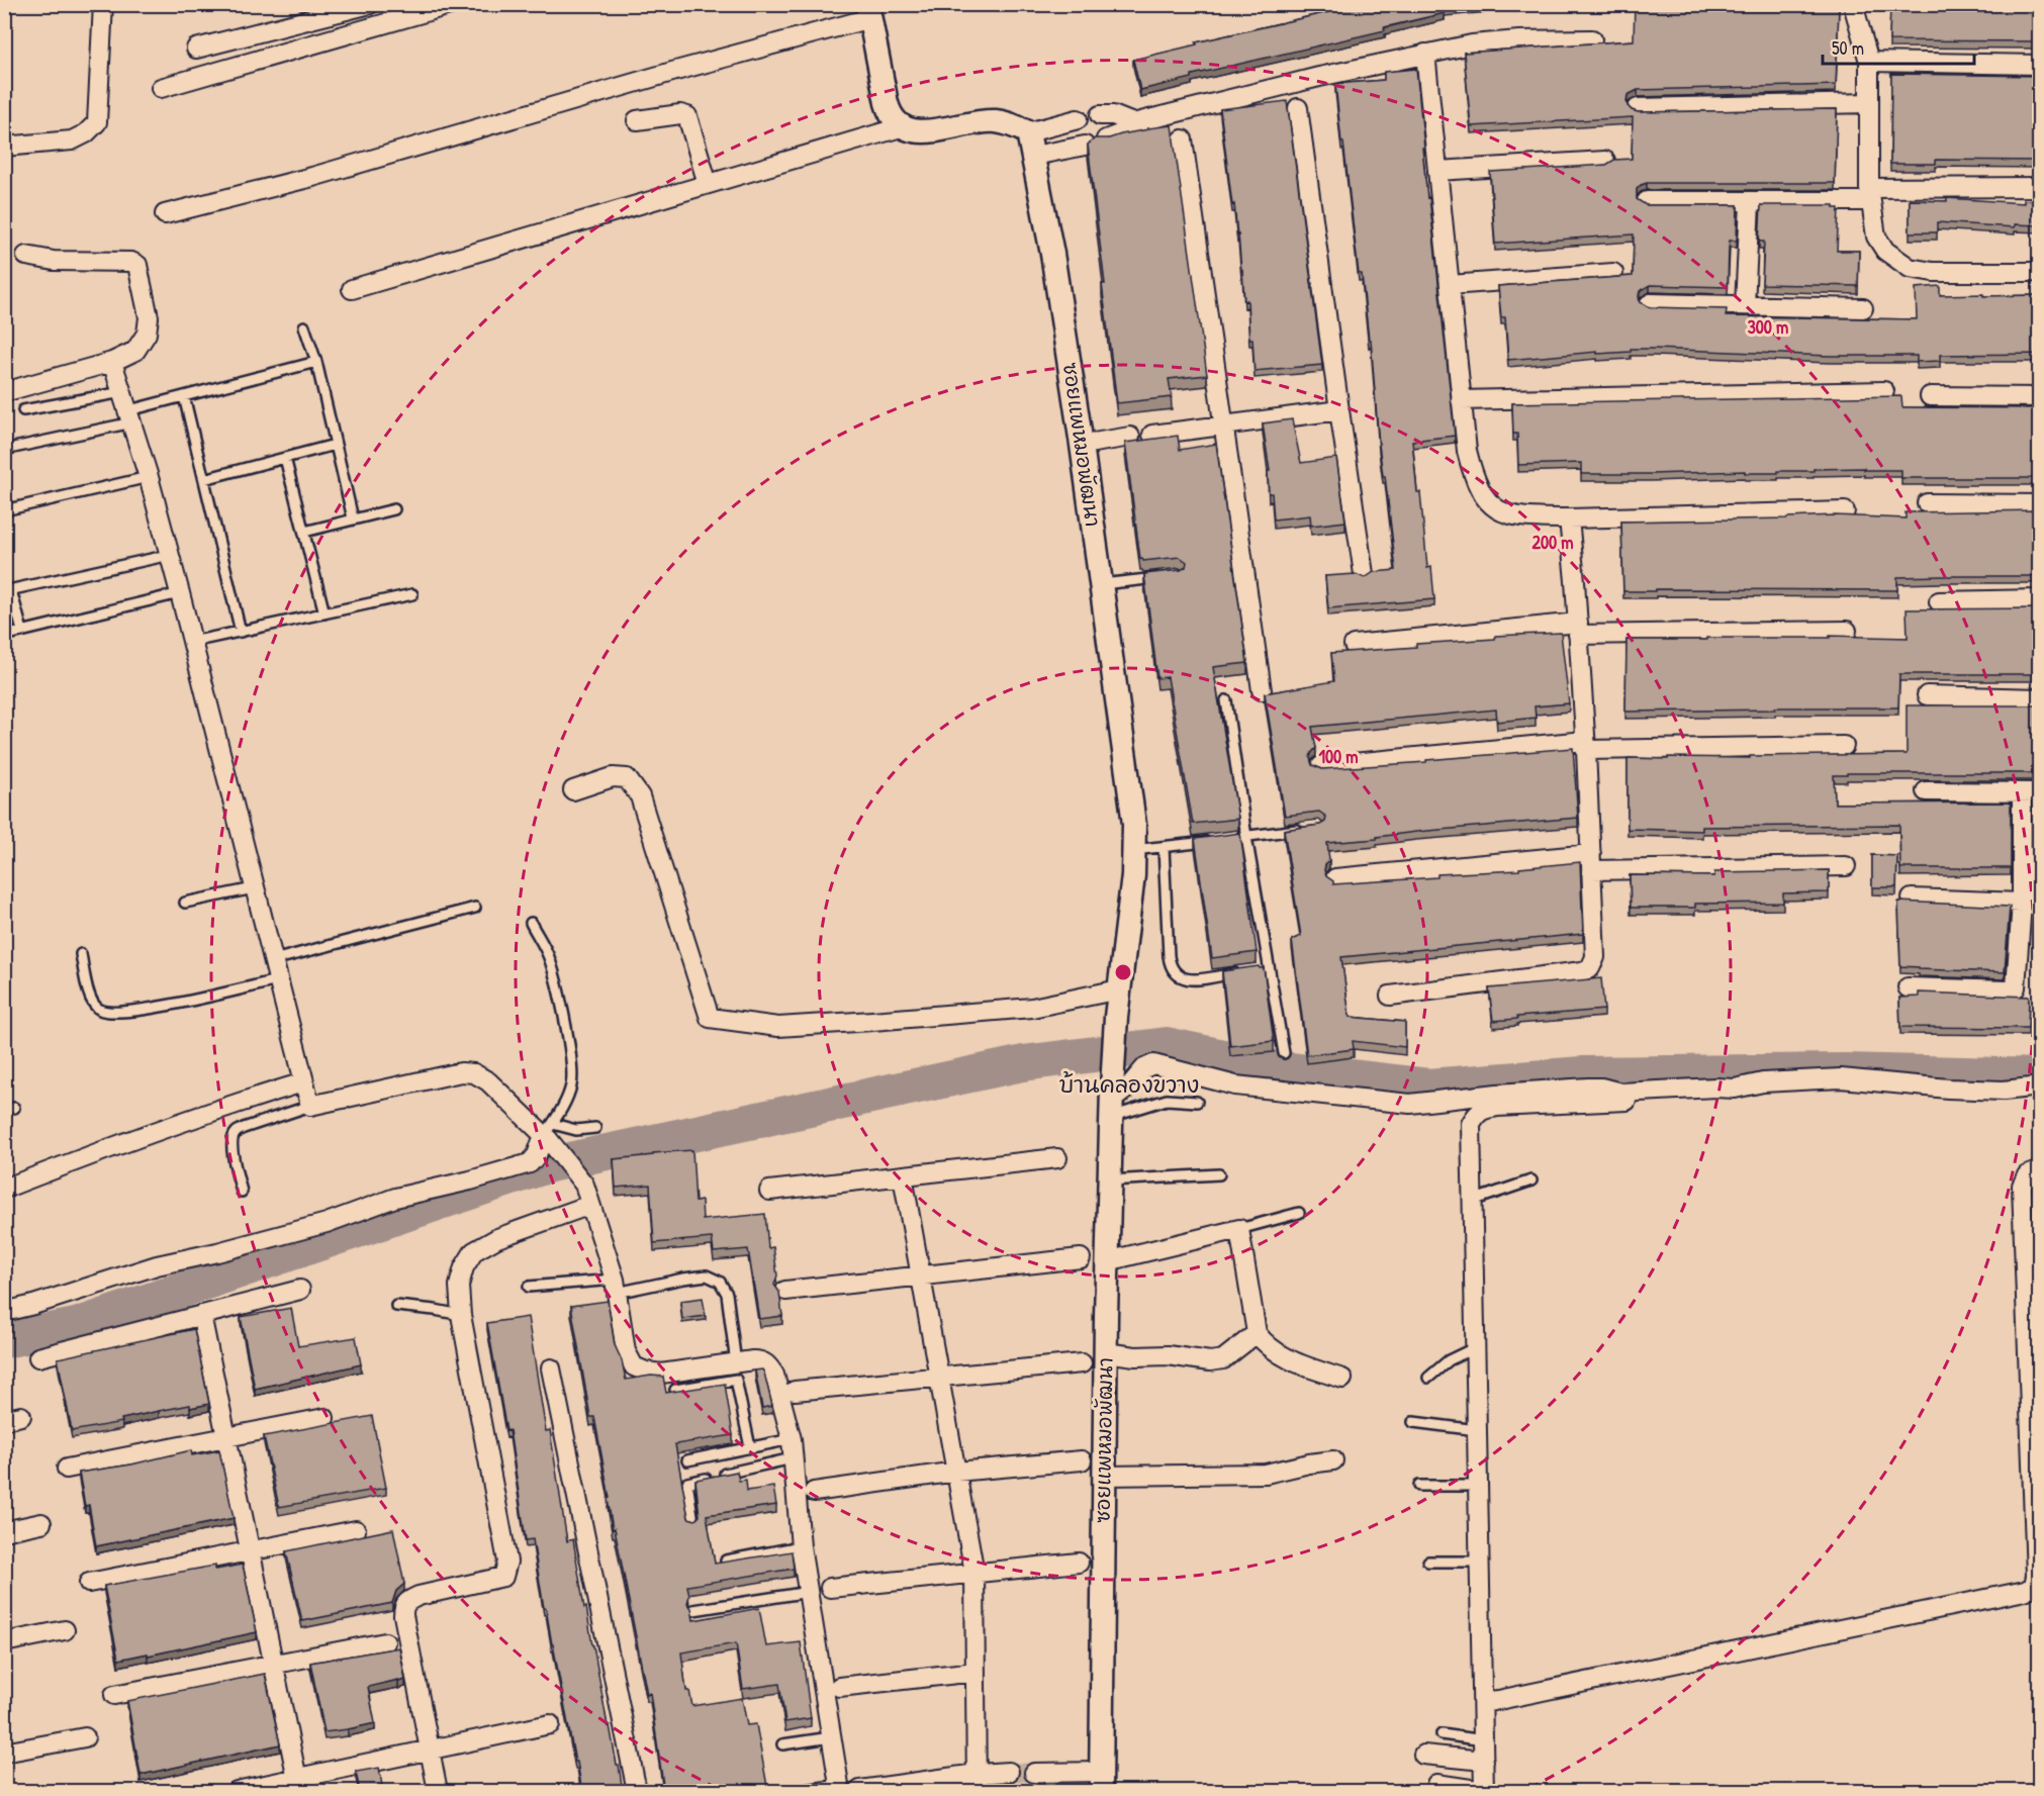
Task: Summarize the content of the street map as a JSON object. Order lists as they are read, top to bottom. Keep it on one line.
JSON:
{"streets":{"street":["ซอยแพหมอพัฒนา"]},"districts":["บ้านคลองขวาง"],"scale_bar":"50 m","rings":["300 m","200 m","100 m"]}
